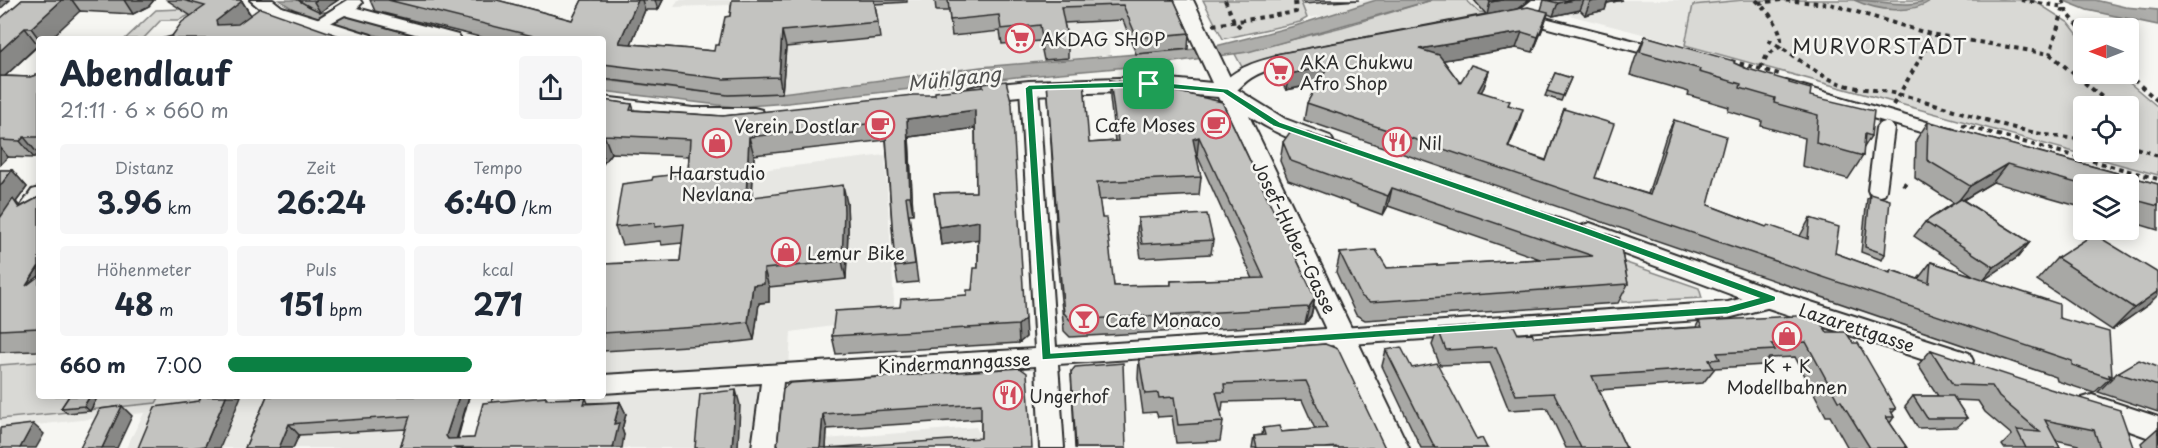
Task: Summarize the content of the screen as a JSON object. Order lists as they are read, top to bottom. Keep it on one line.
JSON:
{"streets":{"main road":["Josef-Huber-Gasse","Lazarettgasse"],"street":["Kindermanngasse"]},"crossings":[["Josef-Huber-Gasse","Kindermanngasse"],["Lazarettgasse","Kindermanngasse"]],"districts":["MURVORSTADT"],"water":["Mühlgang"],"places":{"supermarket":["AKDAG SHOP","AKA Chukwu Afro Shop"],"cafe":["Cafe Moses","Verein Dostlar"],"restaurant":["Nil","Ungerhof"],"shop":["Haarstudio Nevlana","Lemur Bike","K + K Modellbahnen"],"bar":["Cafe Monaco"]},"north":"left","page":{"heading":["Abendlauf","21:11 · 6 × 660 m"],"stats":[["Distanz","3.96 km"],["Zeit","26:24"],["Tempo","6:40 /km"],["Höhenmeter","48 m"],["Puls","151 bpm"],["kcal","271"]],"list":[{"name":"660 m","note":"7:00"}]}}
